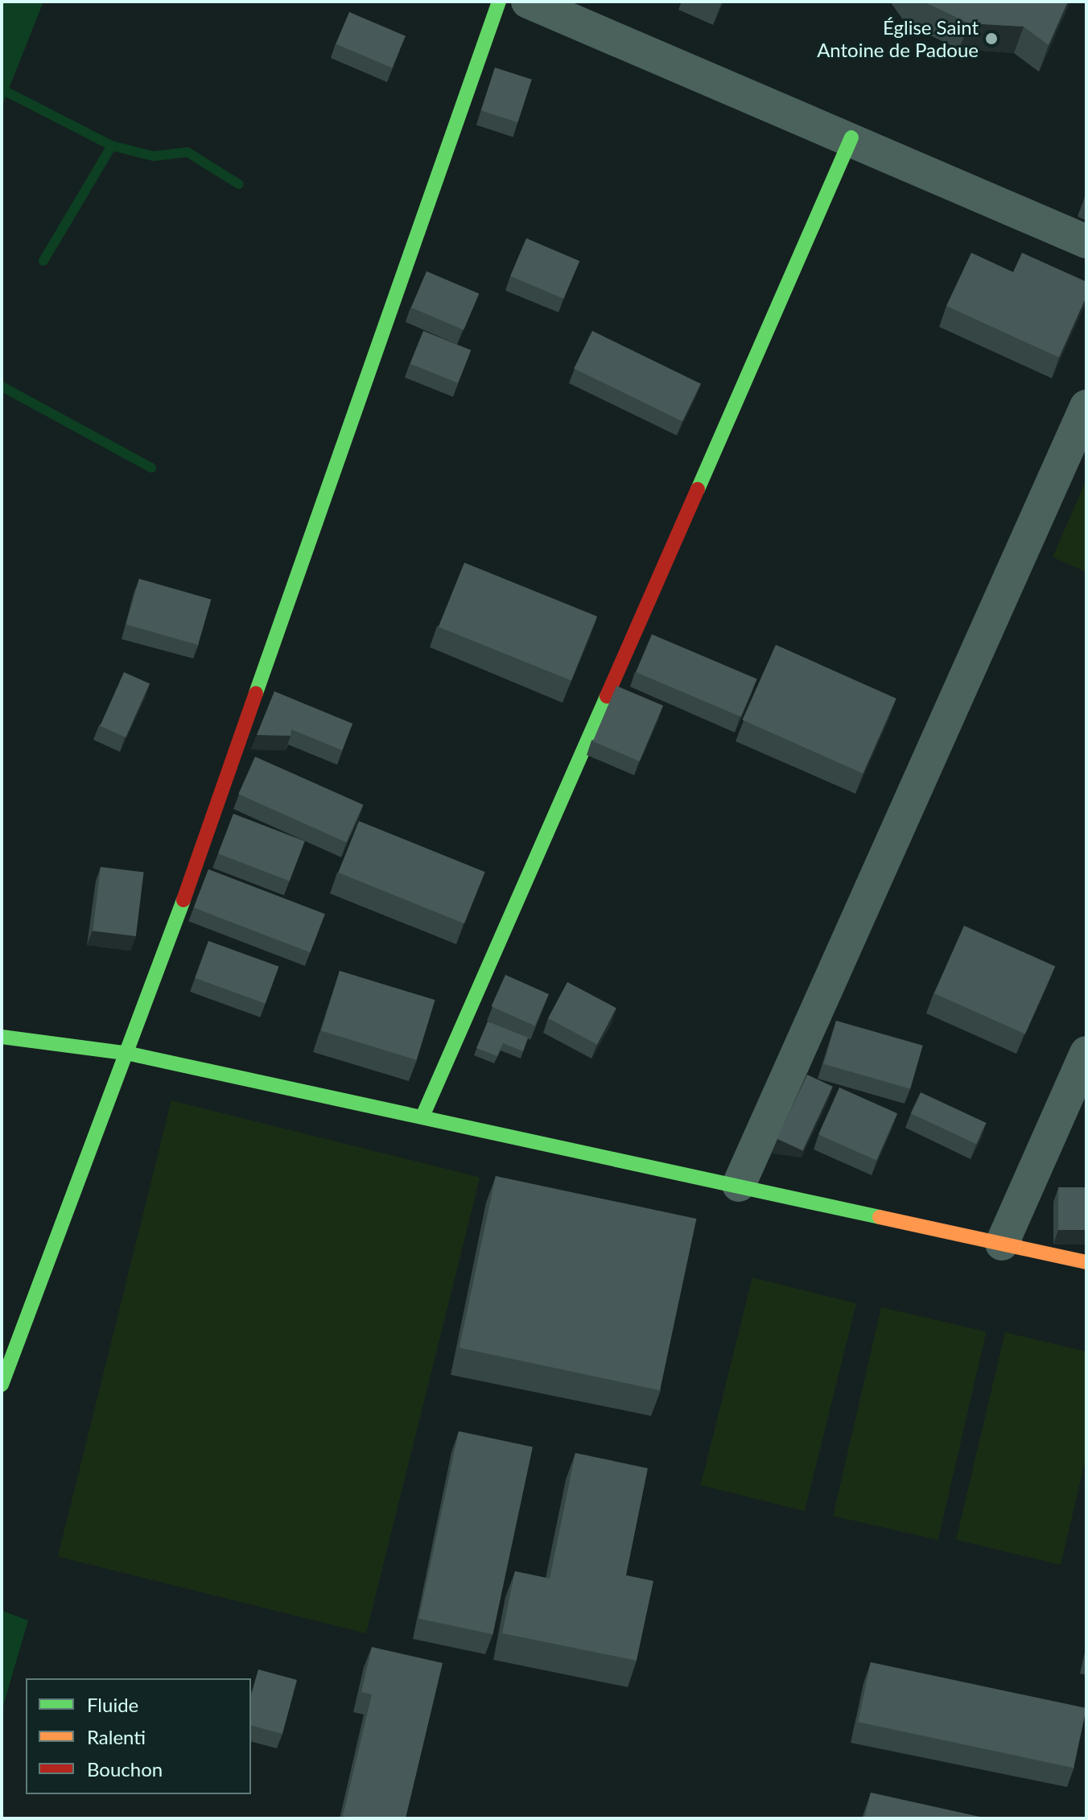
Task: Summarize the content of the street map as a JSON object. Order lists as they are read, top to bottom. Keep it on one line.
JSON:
{"places":["Église Saint Antoine de Padoue"],"legend":["Fluide","Ralenti","Bouchon"]}
